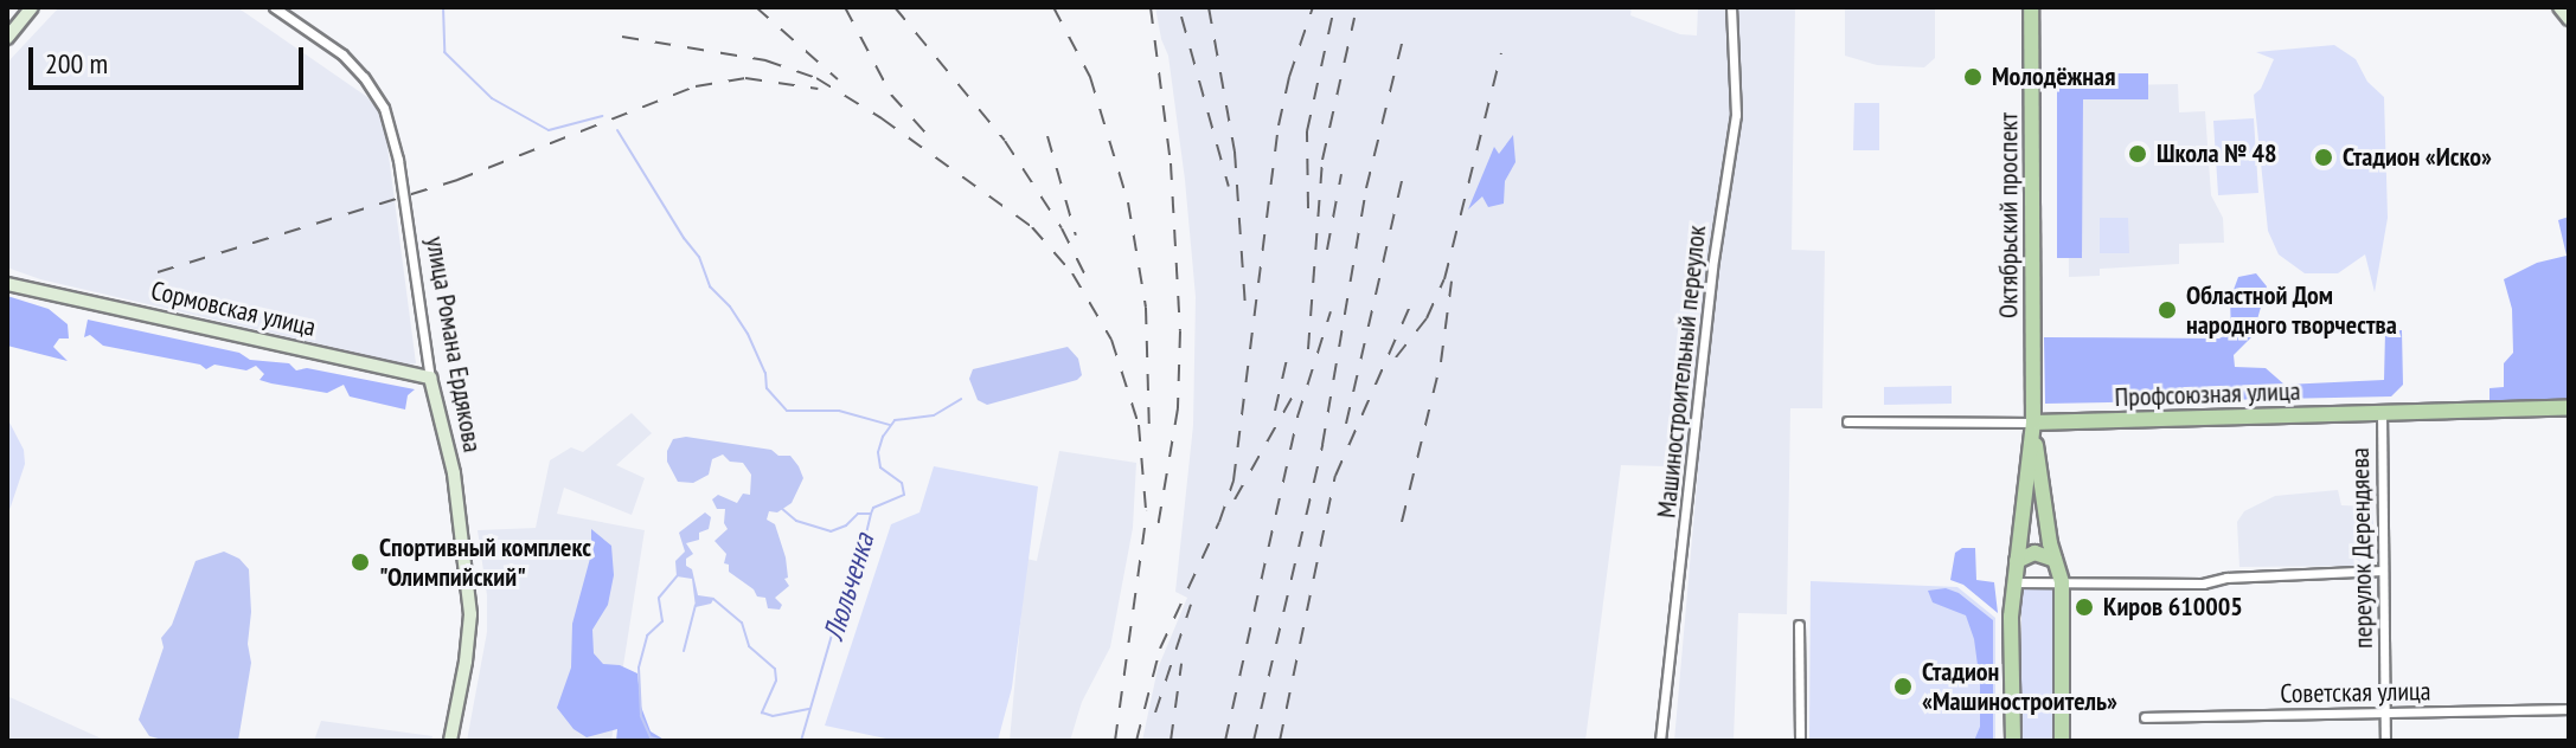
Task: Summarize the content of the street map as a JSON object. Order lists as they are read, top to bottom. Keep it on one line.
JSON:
{"streets":{"main road":["Октябрьский проспект","Профсоюзная улица"],"street":["Сормовская улица","улица Романа Ердякова","Машиностроительный переулок","переулок Дерендяева","Советская улица"]},"crossings":[["Октябрьский проспект","Профсоюзная улица"],["Сормовская улица","улица Романа Ердякова"],["Профсоюзная улица","переулок Дерендяева"],["переулок Дерендяева","Советская улица"]],"water":["Люльченка"],"places":["Молодёжная","Школа № 48","Стадион «Иско»","Областной Дом народного творчества","Спортивный комплекс \"Олимпийский\"","Киров 610005","Стадион «Машиностроитель»"],"scale_bar":"200 m"}
